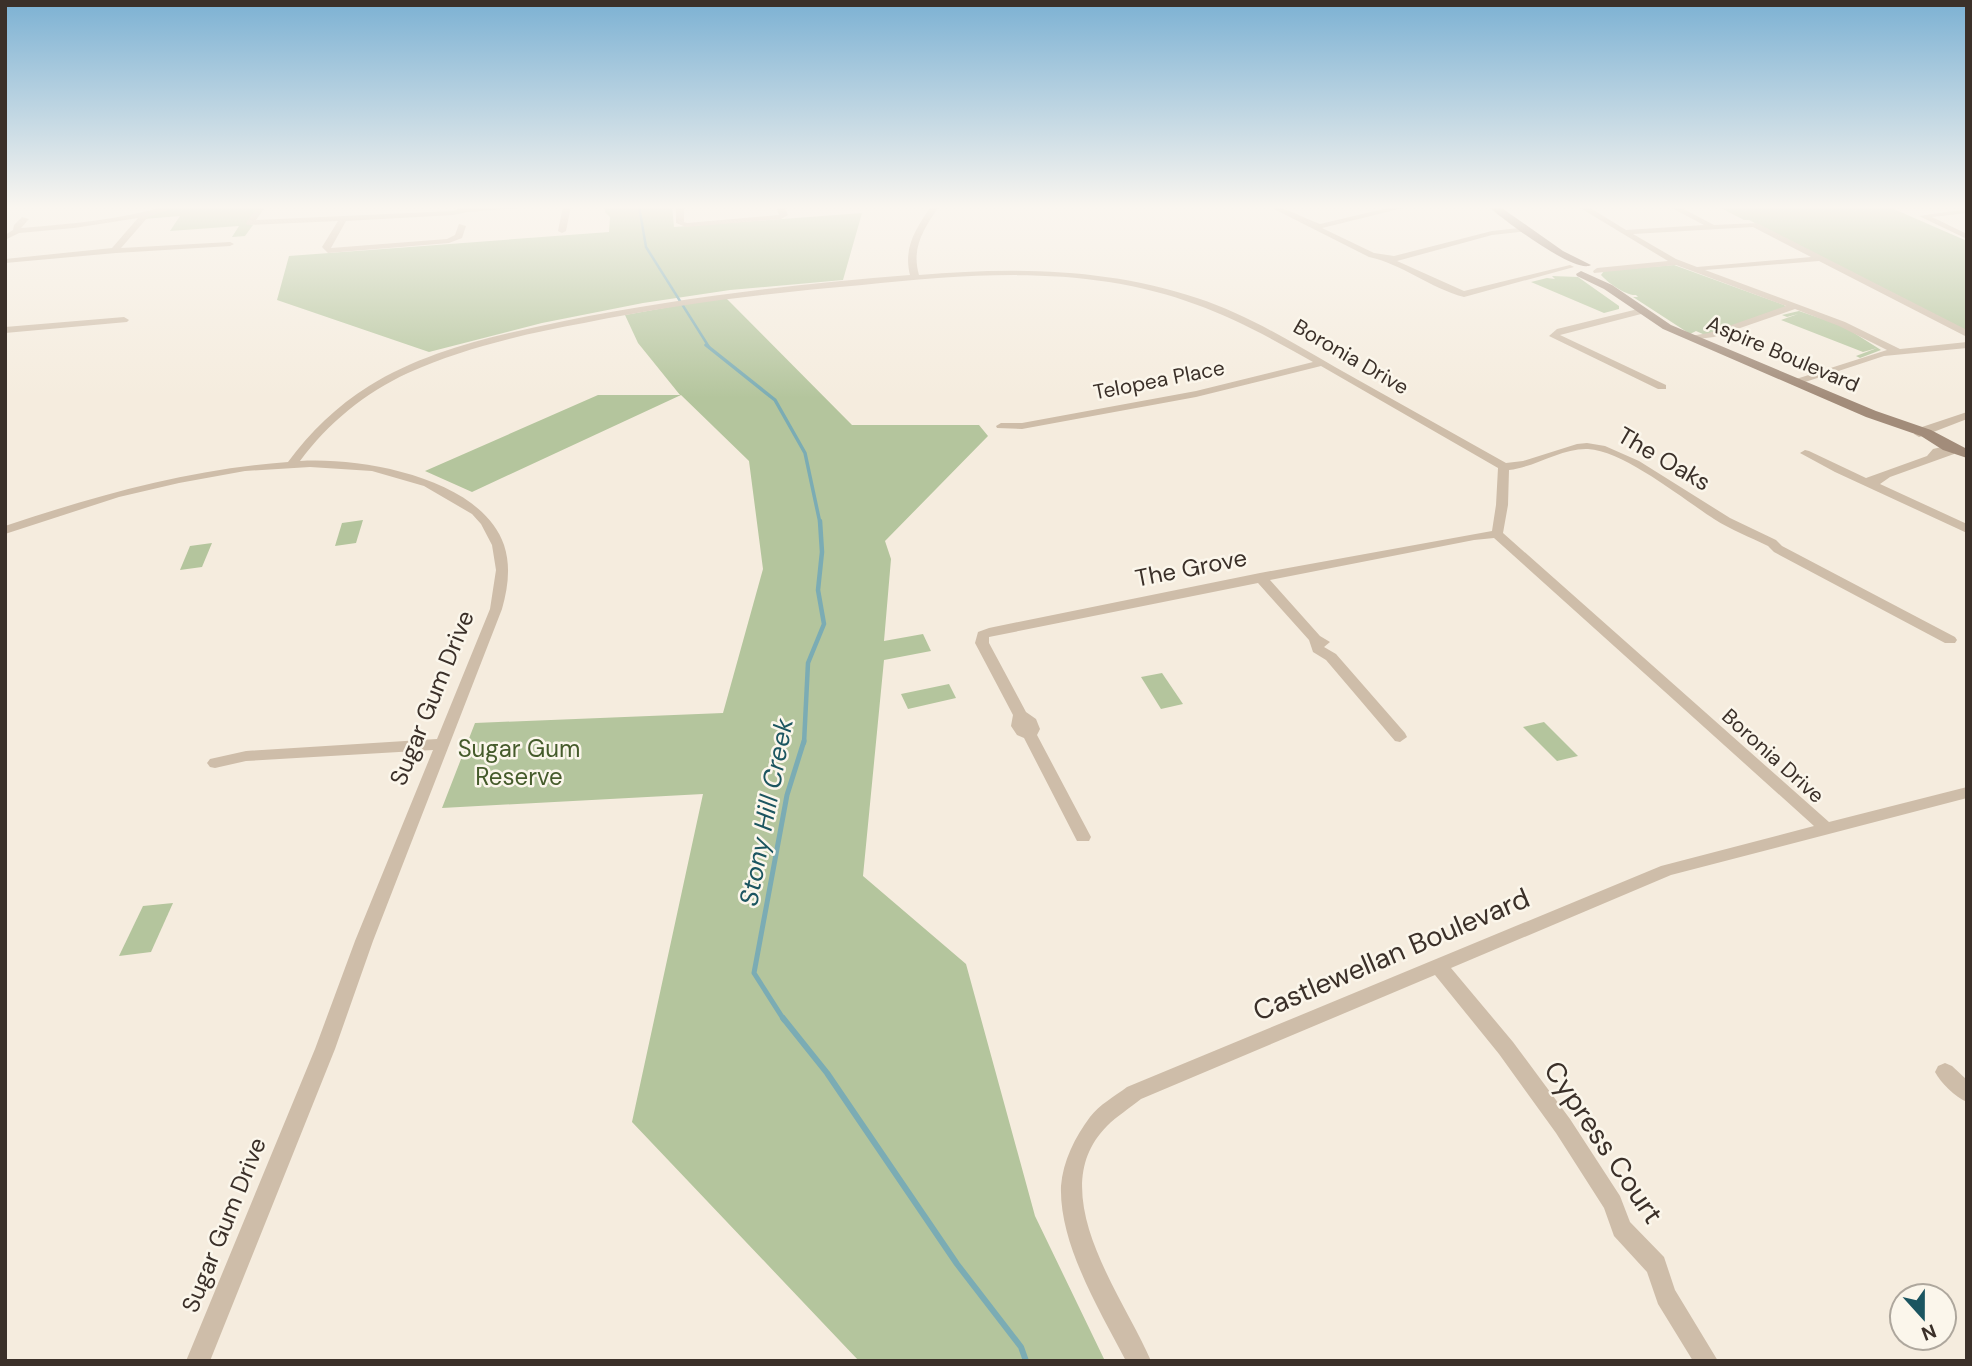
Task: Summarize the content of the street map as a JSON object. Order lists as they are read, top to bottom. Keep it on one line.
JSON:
{"streets":{"street":["Aspire Boulevard","Boronia Drive","Telopea Place","The Oaks","The Grove","Sugar Gum Drive","Castlewellan Boulevard","Cypress Court"]},"crossings":[["Boronia Drive","Telopea Place"],["Boronia Drive","The Oaks"],["Boronia Drive","The Grove"],["Boronia Drive","Sugar Gum Drive"],["Boronia Drive","Castlewellan Boulevard"],["Castlewellan Boulevard","Cypress Court"]],"water":["Stony Hill Creek"],"parks":["Sugar Gum Reserve"],"north":"bottom"}
